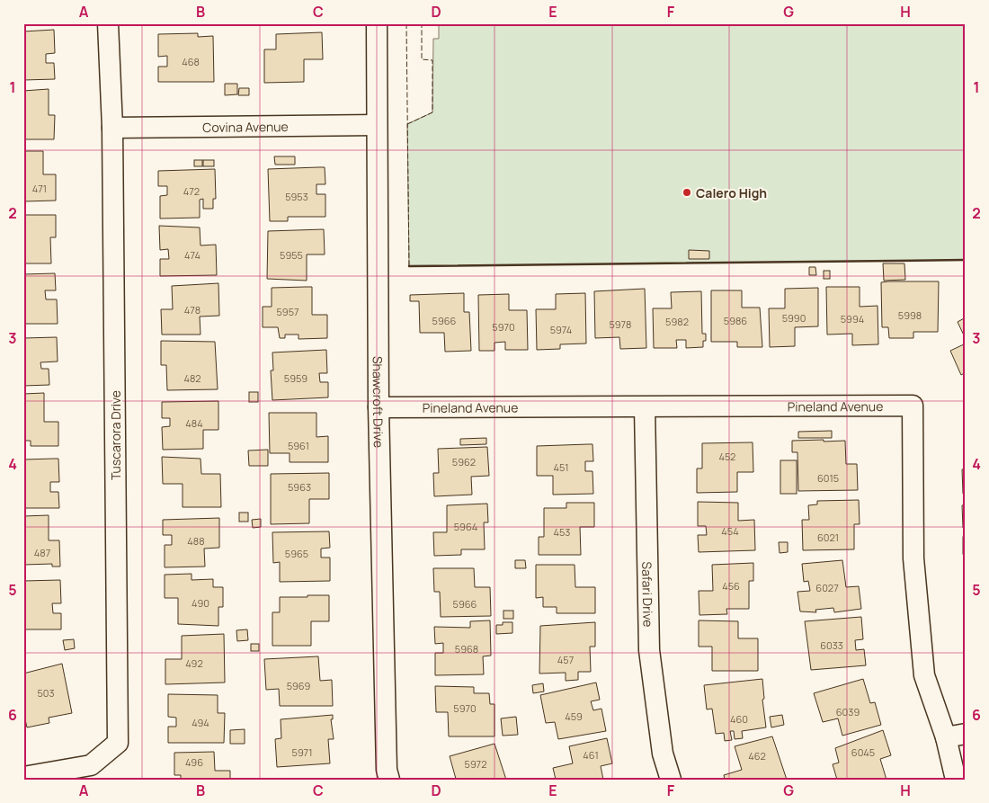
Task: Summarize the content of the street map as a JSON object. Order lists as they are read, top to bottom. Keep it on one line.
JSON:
{"streets":{"street":["Covina Avenue","Shawcroft Drive","Pineland Avenue","Tuscarora Drive","Safari Drive"]},"crossings":[["Covina Avenue","Shawcroft Drive"],["Covina Avenue","Tuscarora Drive"],["Shawcroft Drive","Pineland Avenue"],["Pineland Avenue","Safari Drive"]],"places":["Calero High"],"house_numbers":["468","471","472","5953","474","5955","478","5957","5998","5990","5994","5966","5986","5982","5978","5970","5974","482","5959","484","5961","452","5962","451","6015","5963","5964","454","453","6021","488","487","5965","456","6027","490","5966","6033","5968","457","492","5969","503","5970","6039","459","460","494","5971","6045","461","462","496","5972"],"grid":{"columns":["A","B","C","D","E","F","G","H"],"rows":["1","2","3","4","5","6"]}}
